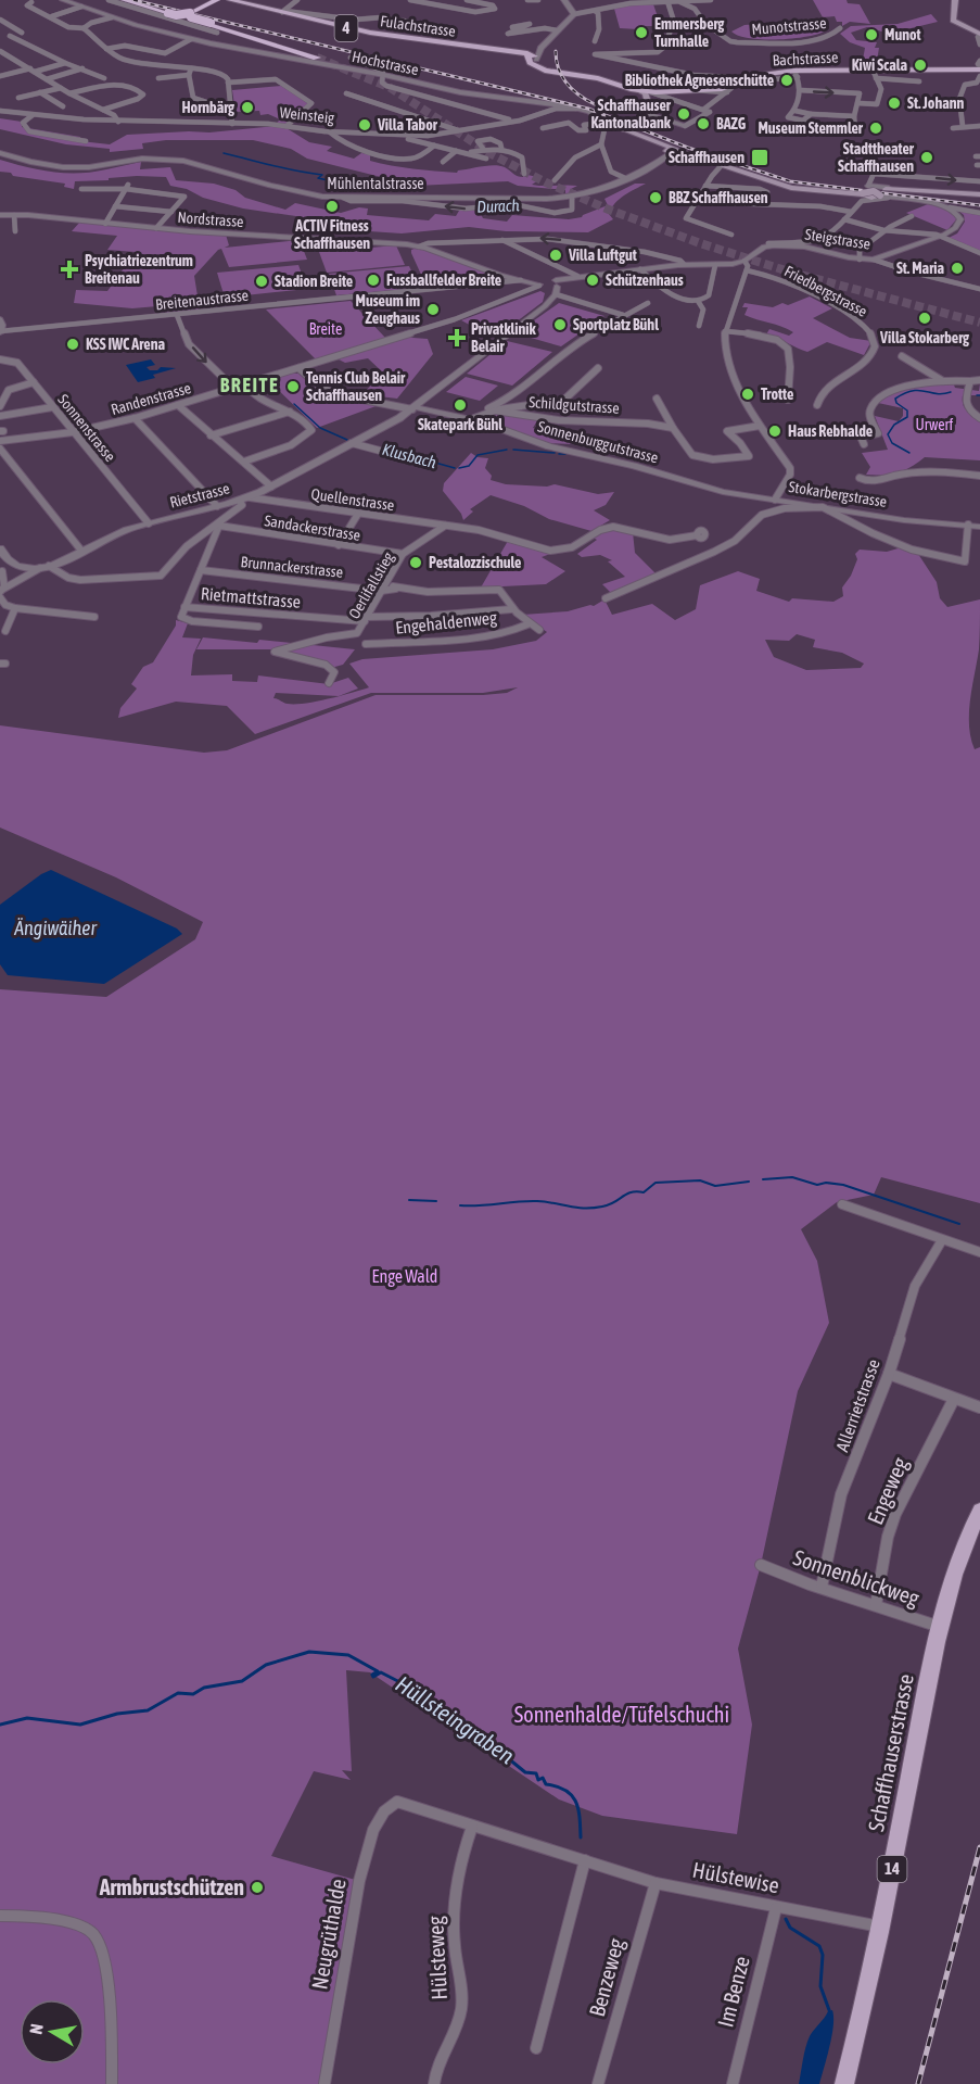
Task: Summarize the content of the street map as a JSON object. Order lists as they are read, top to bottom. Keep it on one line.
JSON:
{"streets":{"main road":["Fulachstrasse","4","Bachstrasse","Schaffhauserstrasse","14"],"street":["Munotstrasse","Hochstrasse","Weinsteig","Mühlentalstrasse","Nordstrasse","Steigstrasse","Friedbergstrasse","Breitenaustrasse","Randenstrasse","Schildgutstrasse","Sonnenstrasse","Sonnenburggutstrasse","Stokarbergstrasse","Rietstrasse","Quellenstrasse","Sandackerstrasse","Brunnackerstrasse","Oerlifallstieg","Rietmattstrasse","Engehaldenweg","Allerrietstrasse","Engeweg","Sonnenblickweg","Hülstewise","Neugrüthalde","Hülsteweg","Benzeweg","Im Benze"]},"crossings":[["Fulachstrasse","Bachstrasse"],["Hochstrasse","Weinsteig"],["Nordstrasse","Breitenaustrasse"],["Nordstrasse","Randenstrasse"],["Nordstrasse","Rietstrasse"],["Friedbergstrasse","Stokarbergstrasse"],["Randenstrasse","Sonnenstrasse"],["Randenstrasse","Sonnenburggutstrasse"],["Schildgutstrasse","Sonnenburggutstrasse"],["Sonnenstrasse","Rietstrasse"],["Sonnenburggutstrasse","Stokarbergstrasse"],["Sonnenburggutstrasse","Rietstrasse"],["Rietstrasse","Quellenstrasse"],["Quellenstrasse","Oerlifallstieg"],["Sandackerstrasse","Oerlifallstieg"],["Brunnackerstrasse","Oerlifallstieg"],["Brunnackerstrasse","Rietmattstrasse"],["Oerlifallstieg","Rietmattstrasse"],["Allerrietstrasse","Sonnenblickweg"],["Engeweg","Sonnenblickweg"],["Sonnenblickweg","Schaffhauserstrasse"],["Schaffhauserstrasse","Hülstewise"],["Hülstewise","Neugrüthalde"],["Hülstewise","Hülsteweg"],["Hülstewise","Benzeweg"],["Hülstewise","Im Benze"]],"districts":["BREITE"],"water":["Durach","Klusbach","Ängiwäiher","Hüllsteingraben"],"parks":["Breite","Urwerf","Enge Wald","Sonnenhalde/Tüfelschuchi"],"places":{"other":["Emmersberg Turnhalle","Munot","Kiwi Scala","Bibliothek Agnesenschütte","St. Johann","Hornbärg","Schaffhauser Kantonalbank","BAZG","Villa Tabor","Museum Stemmler","Stadttheater Schaffhausen","BBZ Schaffhausen","ACTIV Fitness Schaffhausen","Villa Luftgut","St. Maria","Fussballfelder Breite","Schützenhaus","Stadion Breite","Museum im Zeughaus","Villa Stokarberg","Sportplatz Bühl","KSS IWC Arena","Tennis Club Belair Schaffhausen","Trotte","Skatepark Bühl","Haus Rebhalde","Pestalozzischule","Armbrustschützen"],"transit":["Schaffhausen"],"health":["Psychiatriezentrum Breitenau","Privatklinik Belair"]},"north":"left"}
